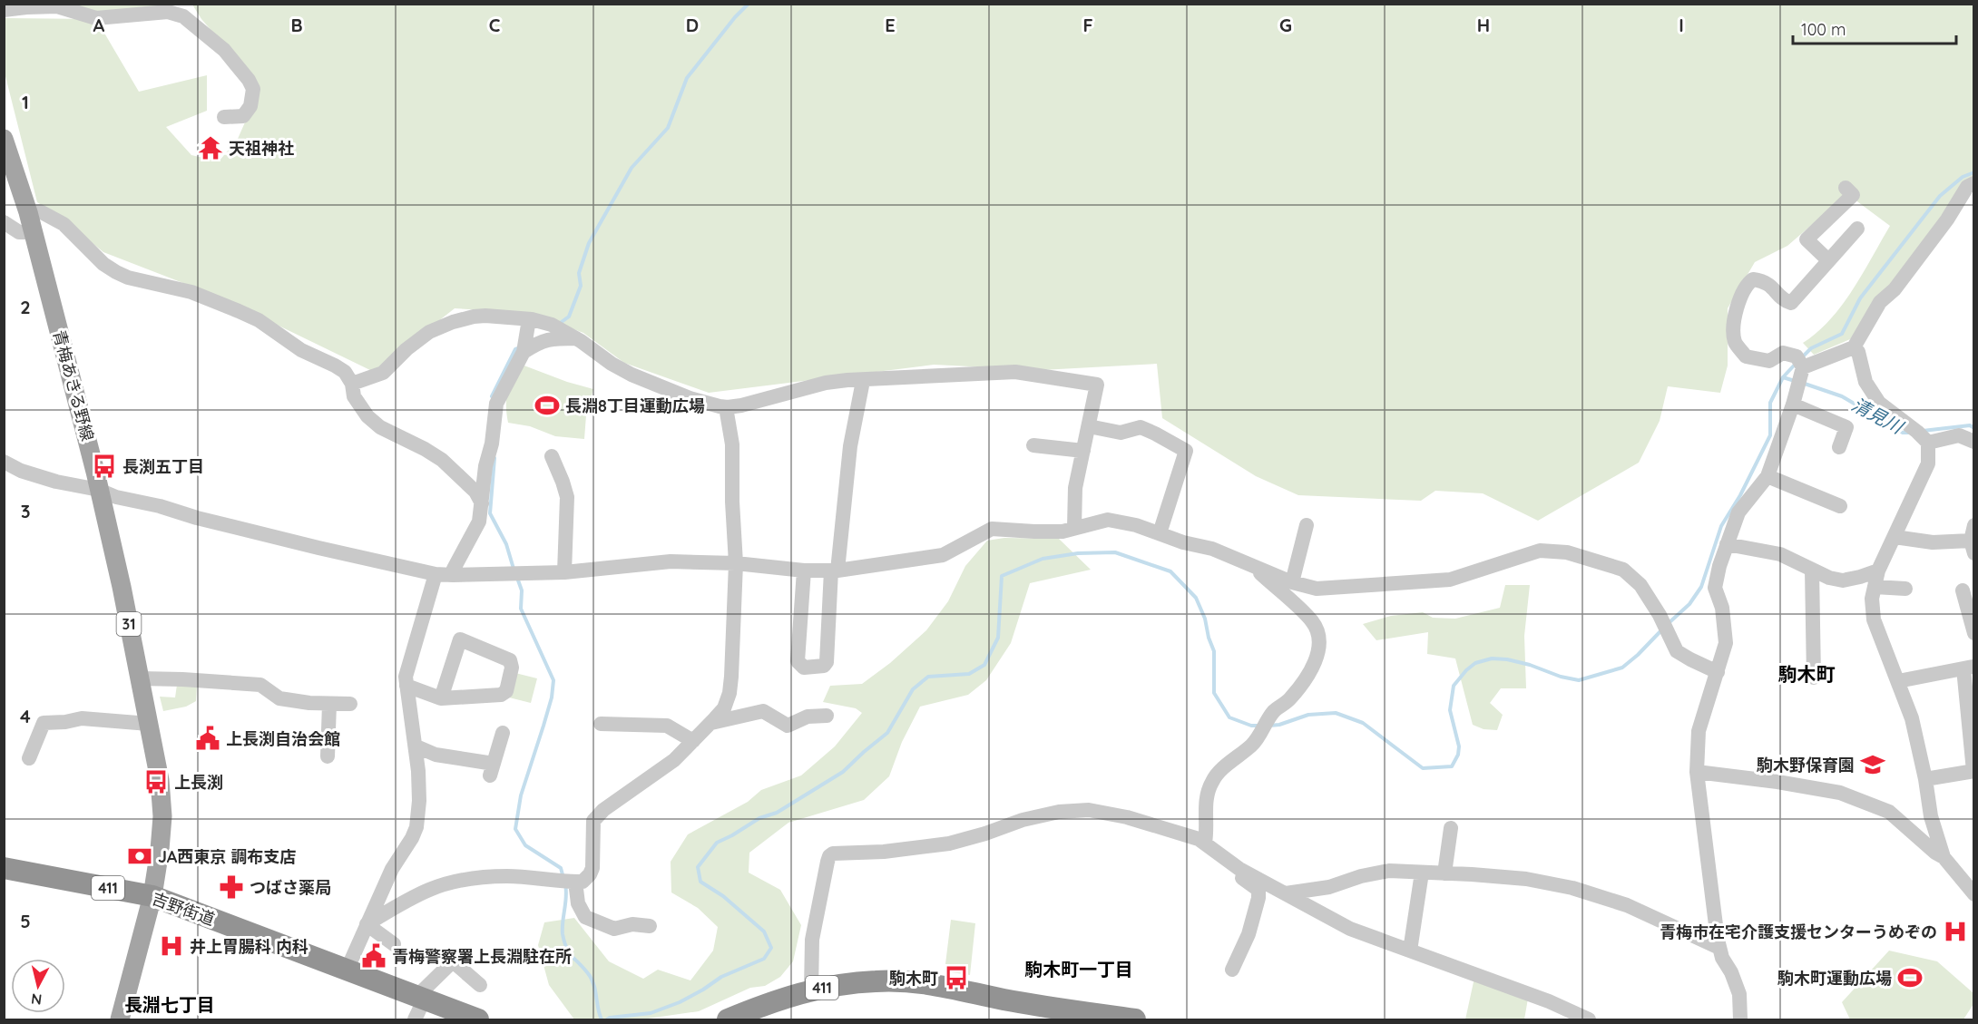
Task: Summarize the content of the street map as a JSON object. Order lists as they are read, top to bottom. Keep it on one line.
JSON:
{"streets":{"highway":["411","吉野街道"],"main road":["青梅あきる野線","31"]},"crossings":[["青梅あきる野線","吉野街道"]],"districts":["駒木町","駒木町一丁目","長淵七丁目"],"water":["清見川"],"places":{"temple":["天祖神社"],"sports":["長淵8丁目運動広場","駒木町運動広場"],"bus stop":["長渕五丁目","上長渕","駒木町"],"public building":["上長渕自治会館","青梅警察署上長淵駐在所"],"school or university":["駒木野保育園"],"bank":["JA西東京 調布支店"],"pharmacy":["つばさ薬局"],"hospital":["青梅市在宅介護支援センターうめぞの","井上胃腸科 内科"]},"scale_bar":"100 m","north":"bottom","grid":{"columns":["A","B","C","D","E","F","G","H","I"],"rows":["1","2","3","4","5"]}}
